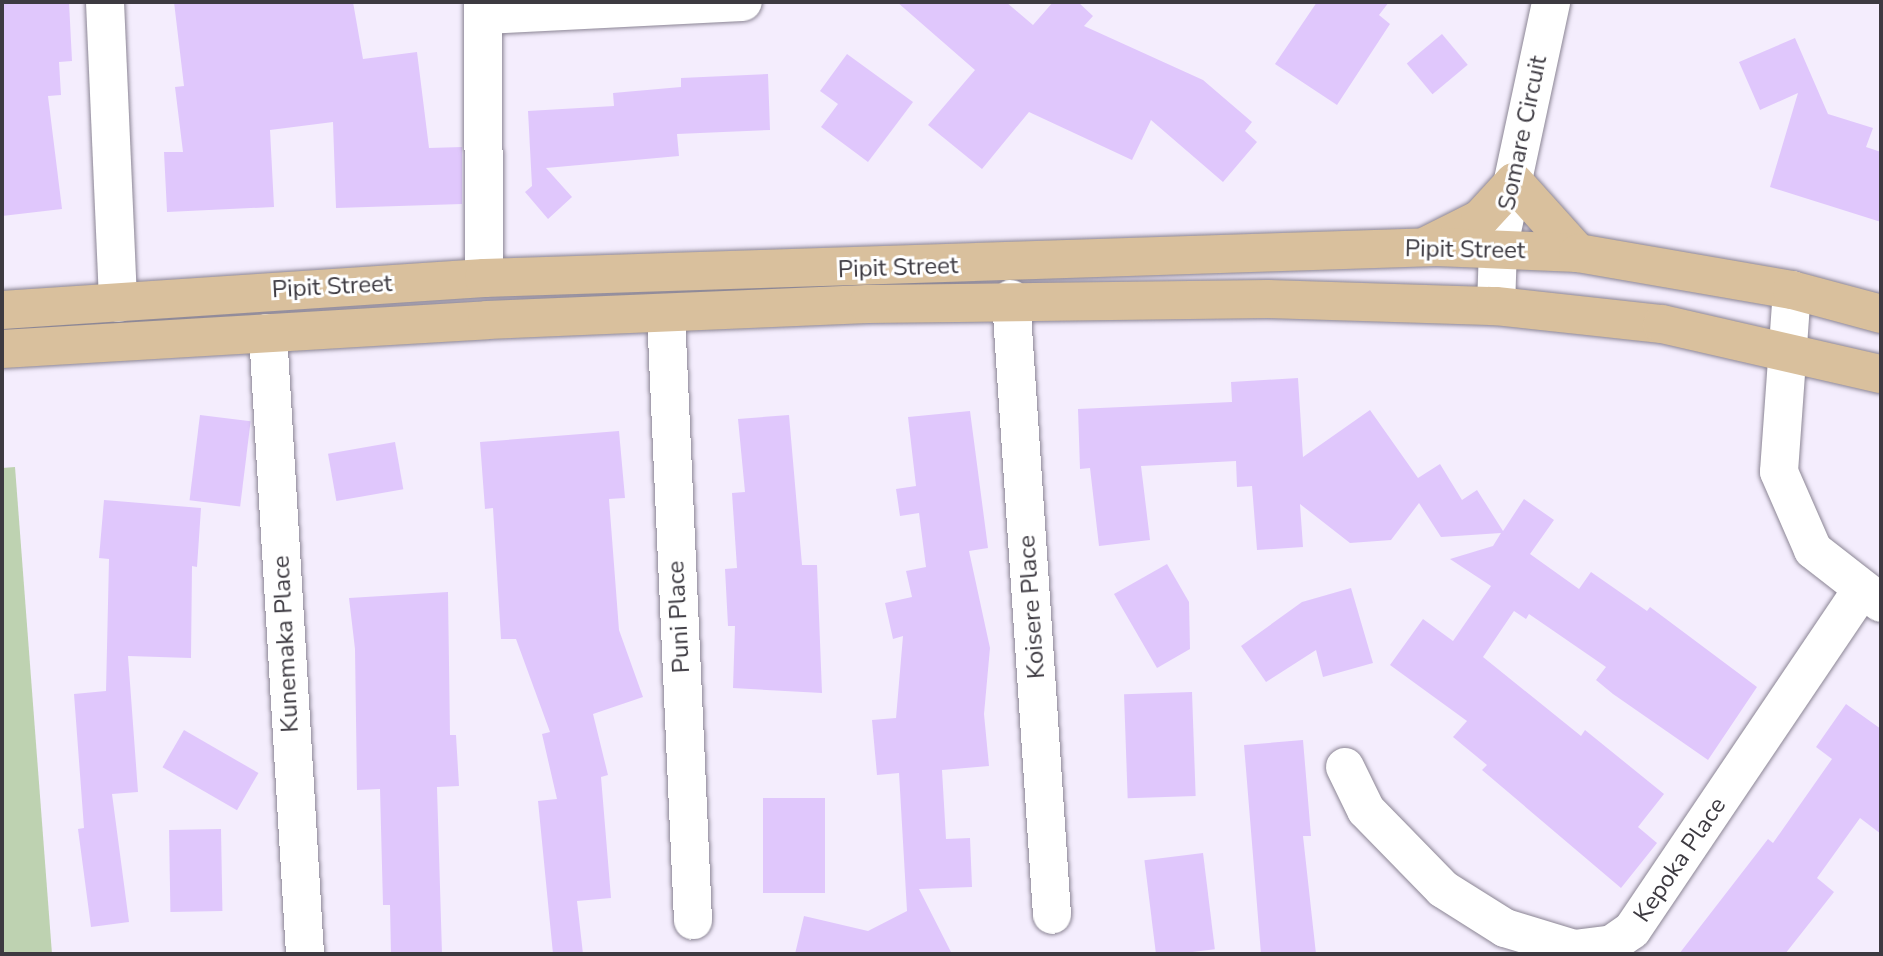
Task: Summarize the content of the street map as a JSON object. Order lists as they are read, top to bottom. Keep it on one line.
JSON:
{"streets":{"main road":["Pipit Street"],"street":["Somare Circuit","Koisere Place","Puni Place","Kunemaka Place","Kepoka Place"]},"crossings":[["Somare Circuit","Pipit Street"],["Pipit Street","Koisere Place"],["Pipit Street","Puni Place"],["Pipit Street","Kunemaka Place"]]}
